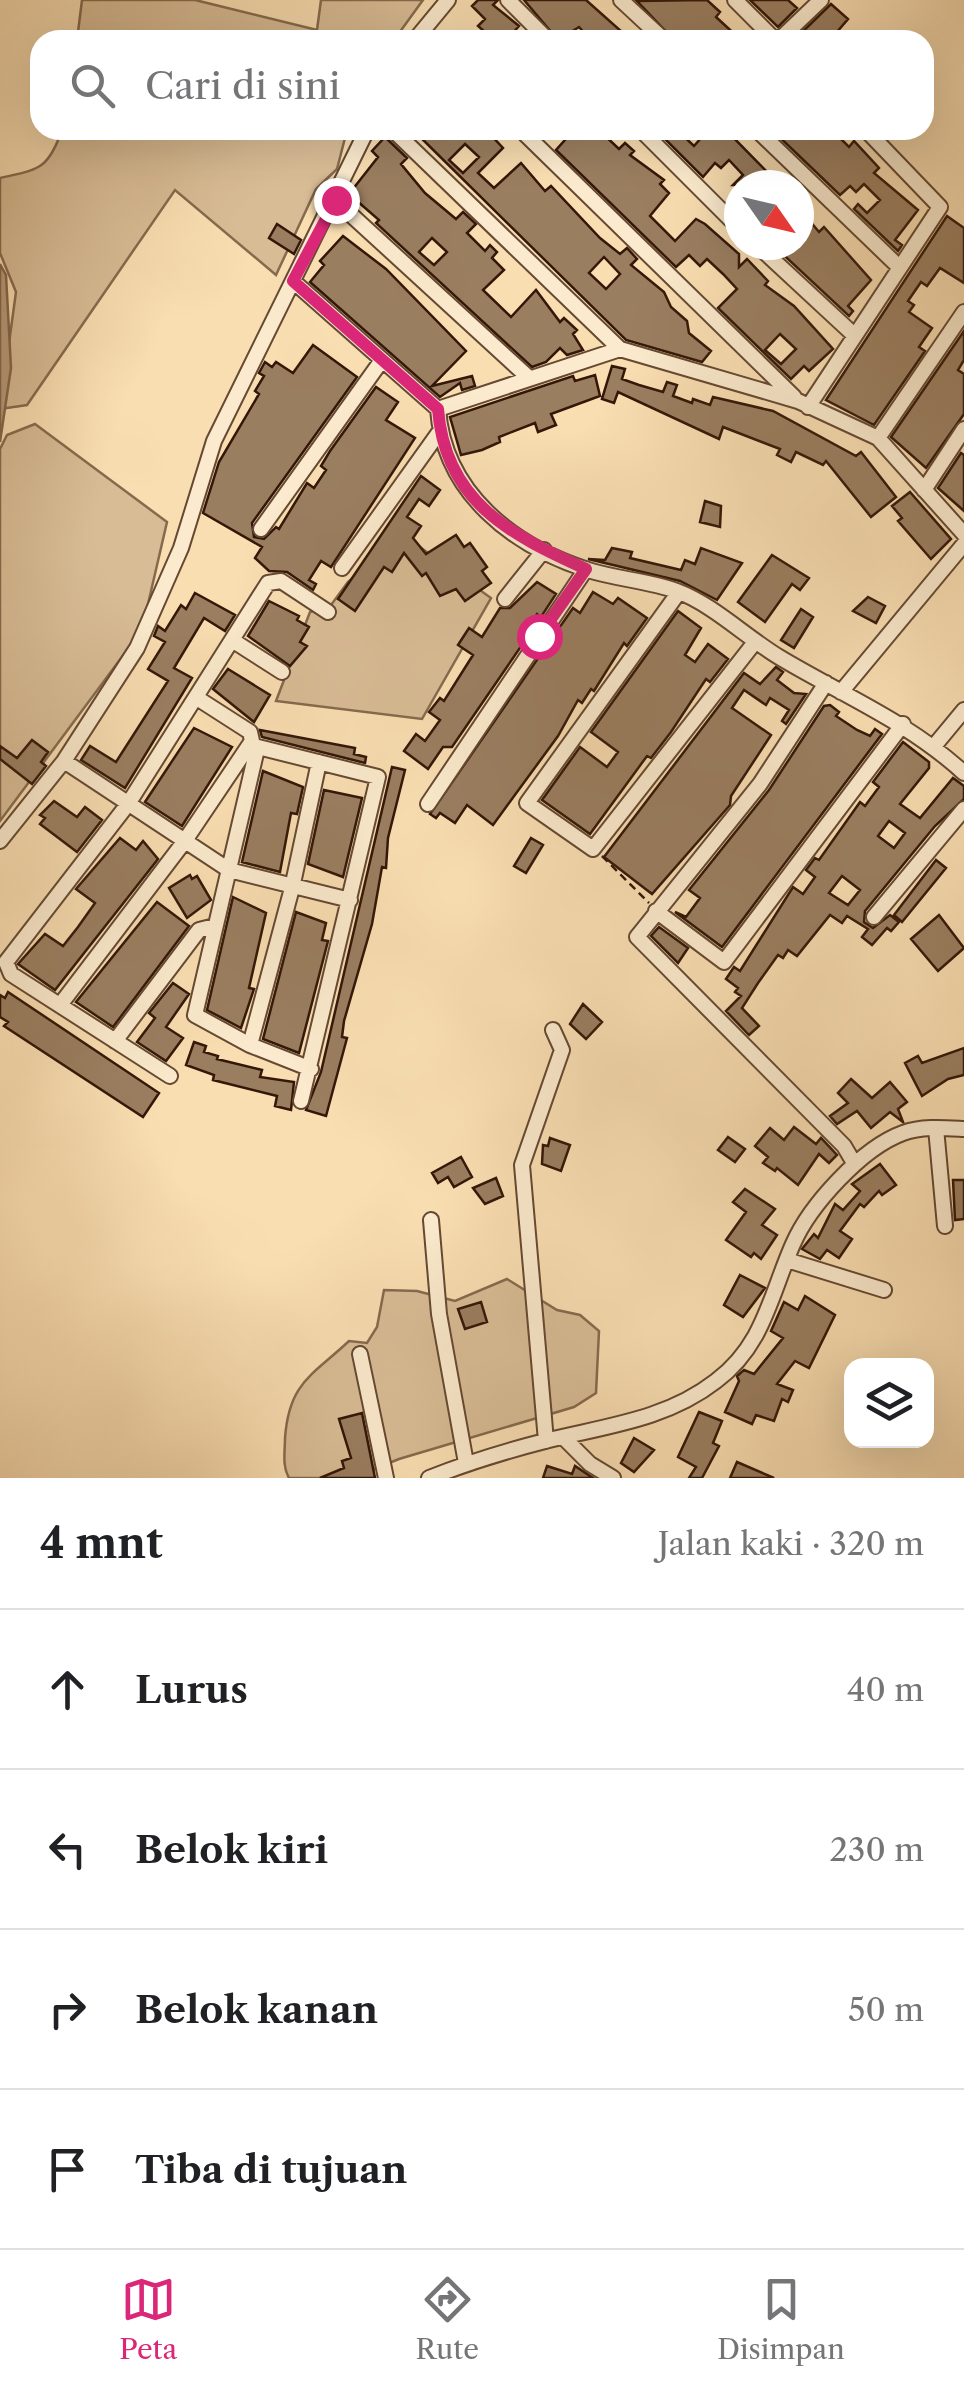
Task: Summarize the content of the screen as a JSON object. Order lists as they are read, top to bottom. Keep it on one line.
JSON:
{"north":"bottom right","page":{"search":"Cari di sini","heading":["4 mnt","Jalan kaki · 320 m"],"list":[["Lurus","40 m"],["Belok kiri","230 m"],["Belok kanan","50 m"],"Tiba di tujuan"],"nav":["Peta","Rute","Disimpan"]}}
